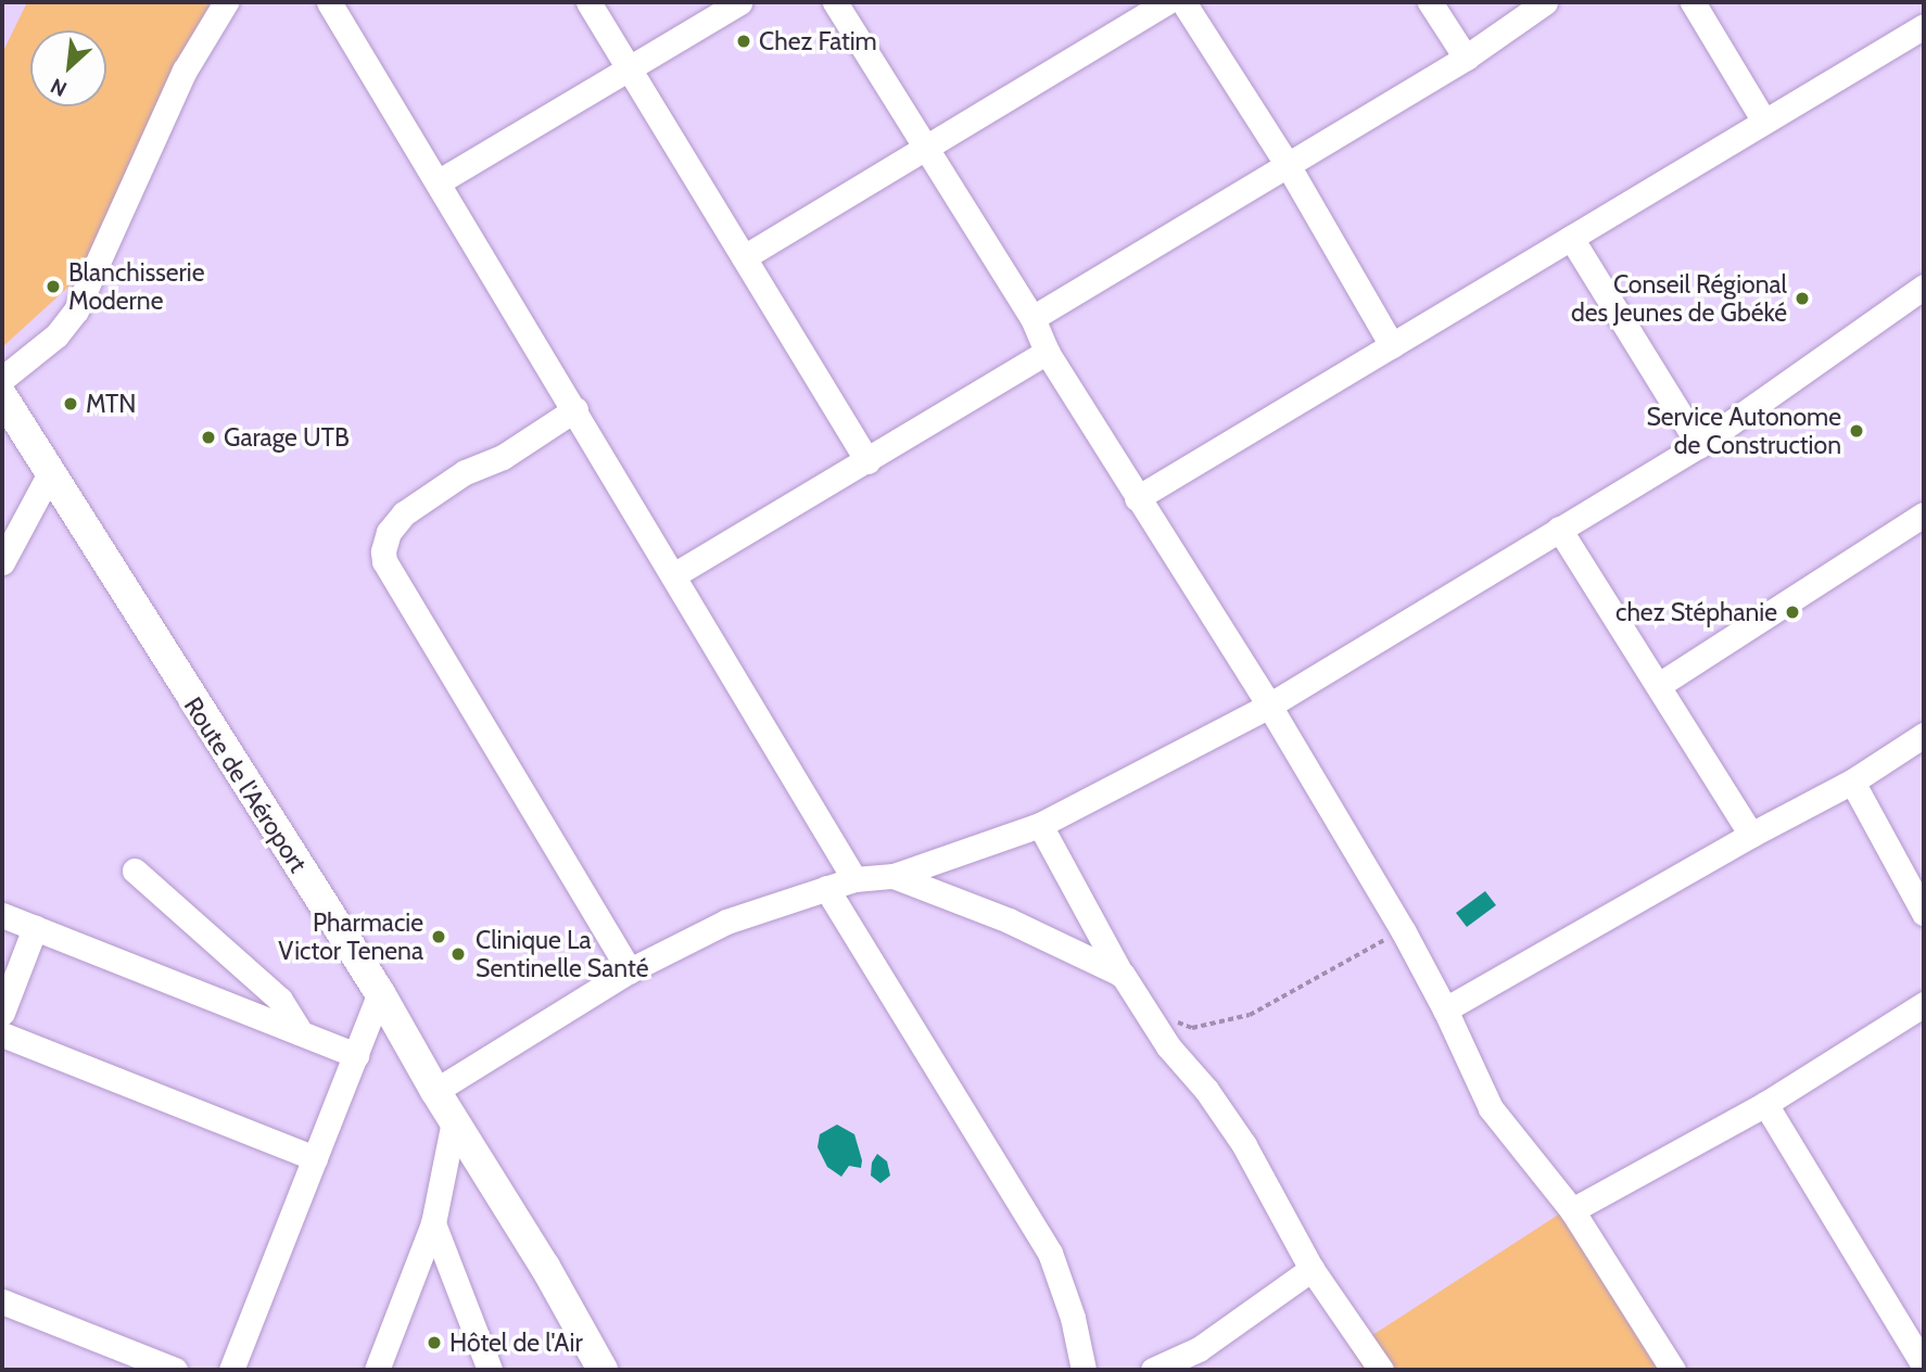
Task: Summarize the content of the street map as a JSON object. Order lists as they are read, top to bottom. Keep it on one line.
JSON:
{"streets":{"main road":["Route de l'Aéroport"]},"places":["Chez Fatim","Blanchisserie Moderne","Conseil Régional des Jeunes de Gbéké","MTN","Service Autonome de Construction","Garage UTB","chez Stéphanie","Pharmacie Victor Tenena","Clinique La Sentinelle Santé","Hôtel de l'Air"],"north":"bottom left"}
